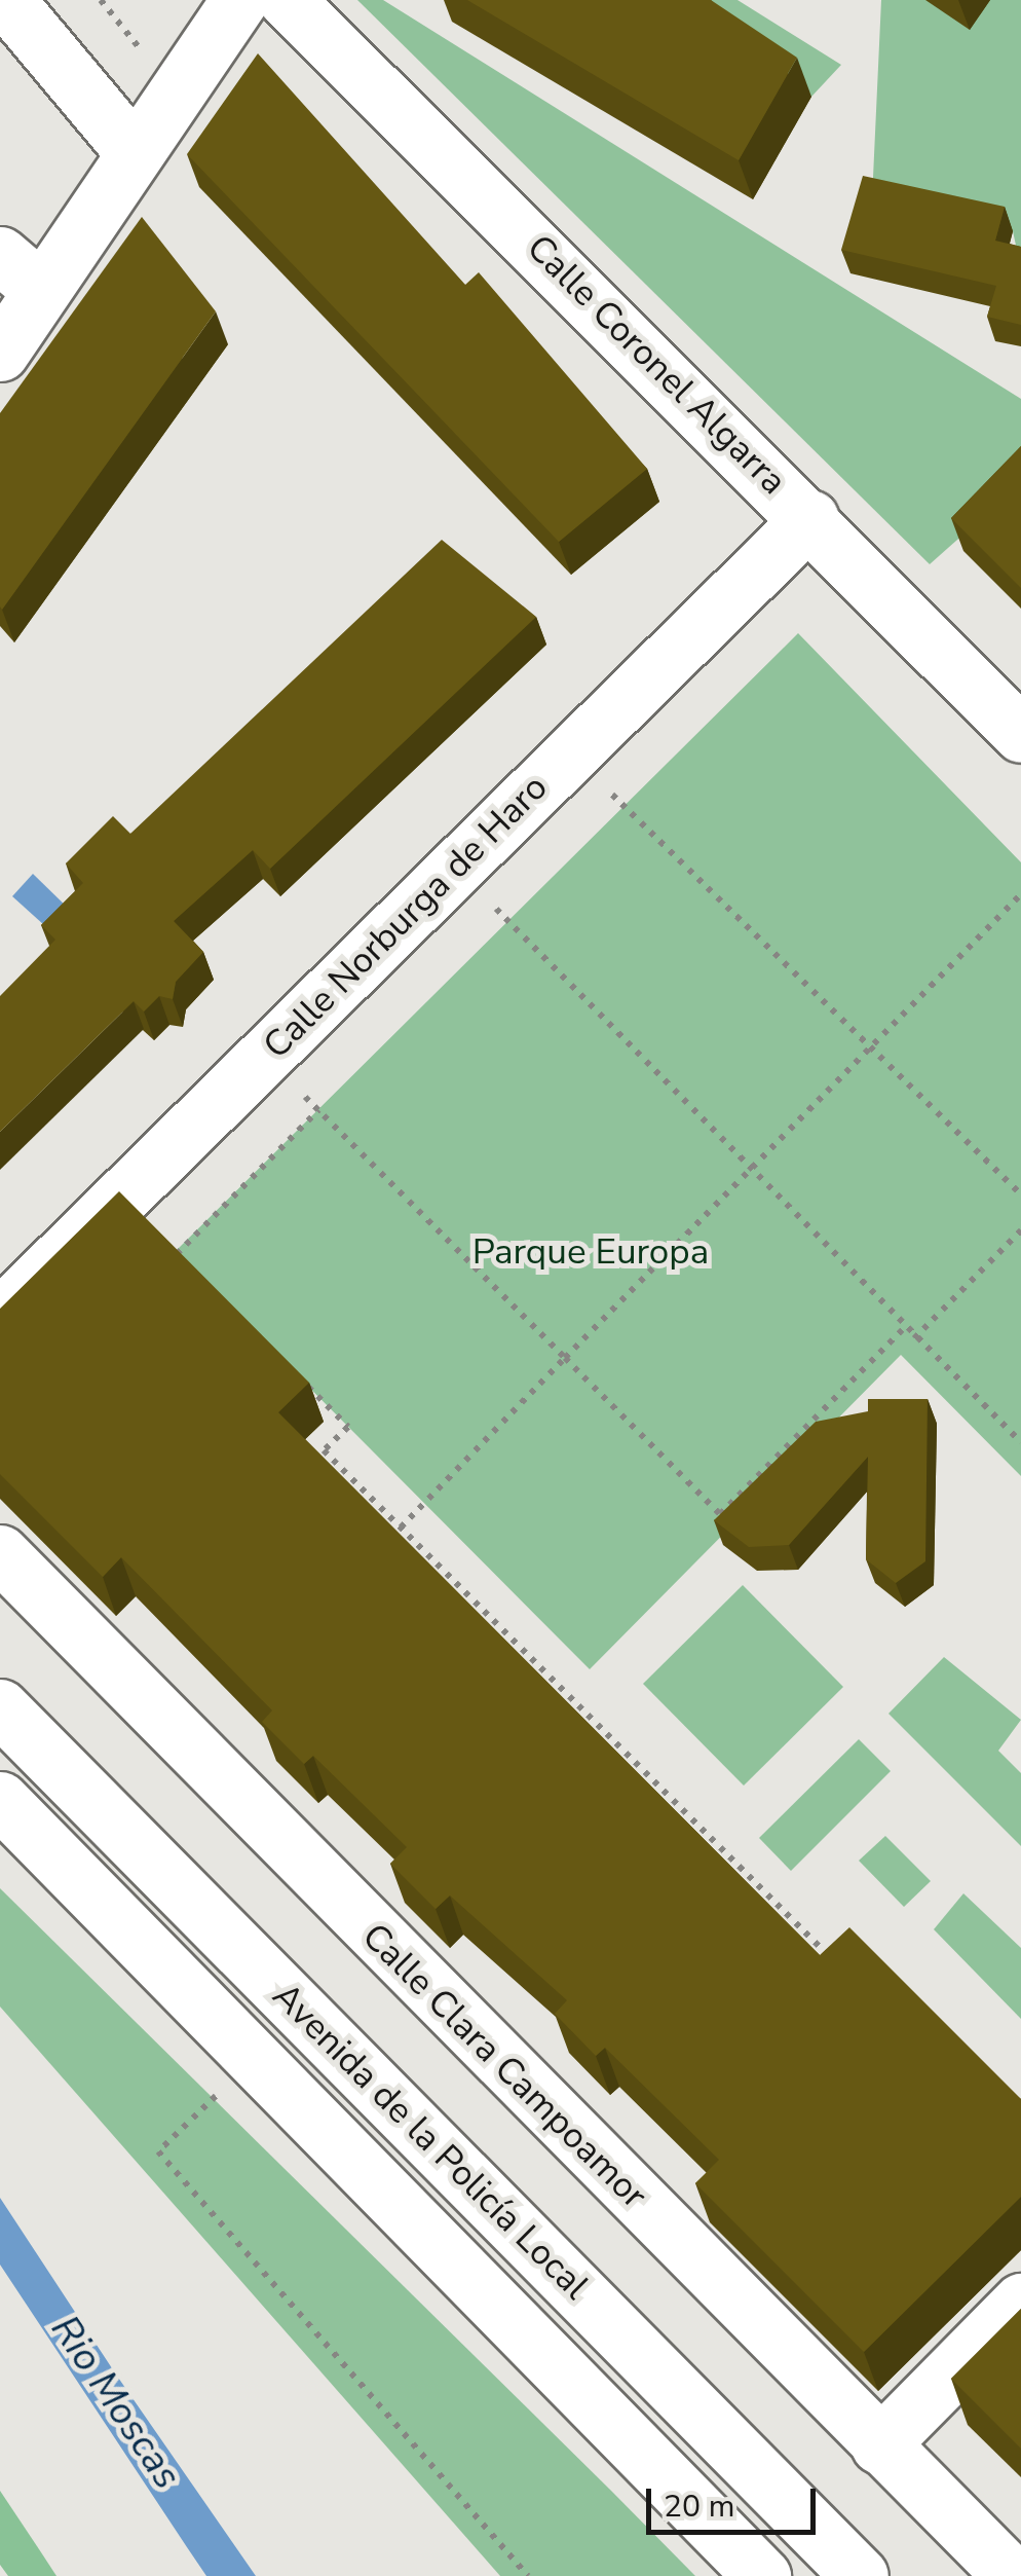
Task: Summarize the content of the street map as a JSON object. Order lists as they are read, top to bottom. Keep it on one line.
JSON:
{"streets":{"street":["Calle Coronel Algarra","Calle Norburga de Haro","Calle Clara Campoamor","Avenida de la Policía Local"]},"crossings":[["Calle Coronel Algarra","Calle Norburga de Haro"]],"water":["Rio Moscas"],"parks":["Parque Europa"],"scale_bar":"20 m"}
